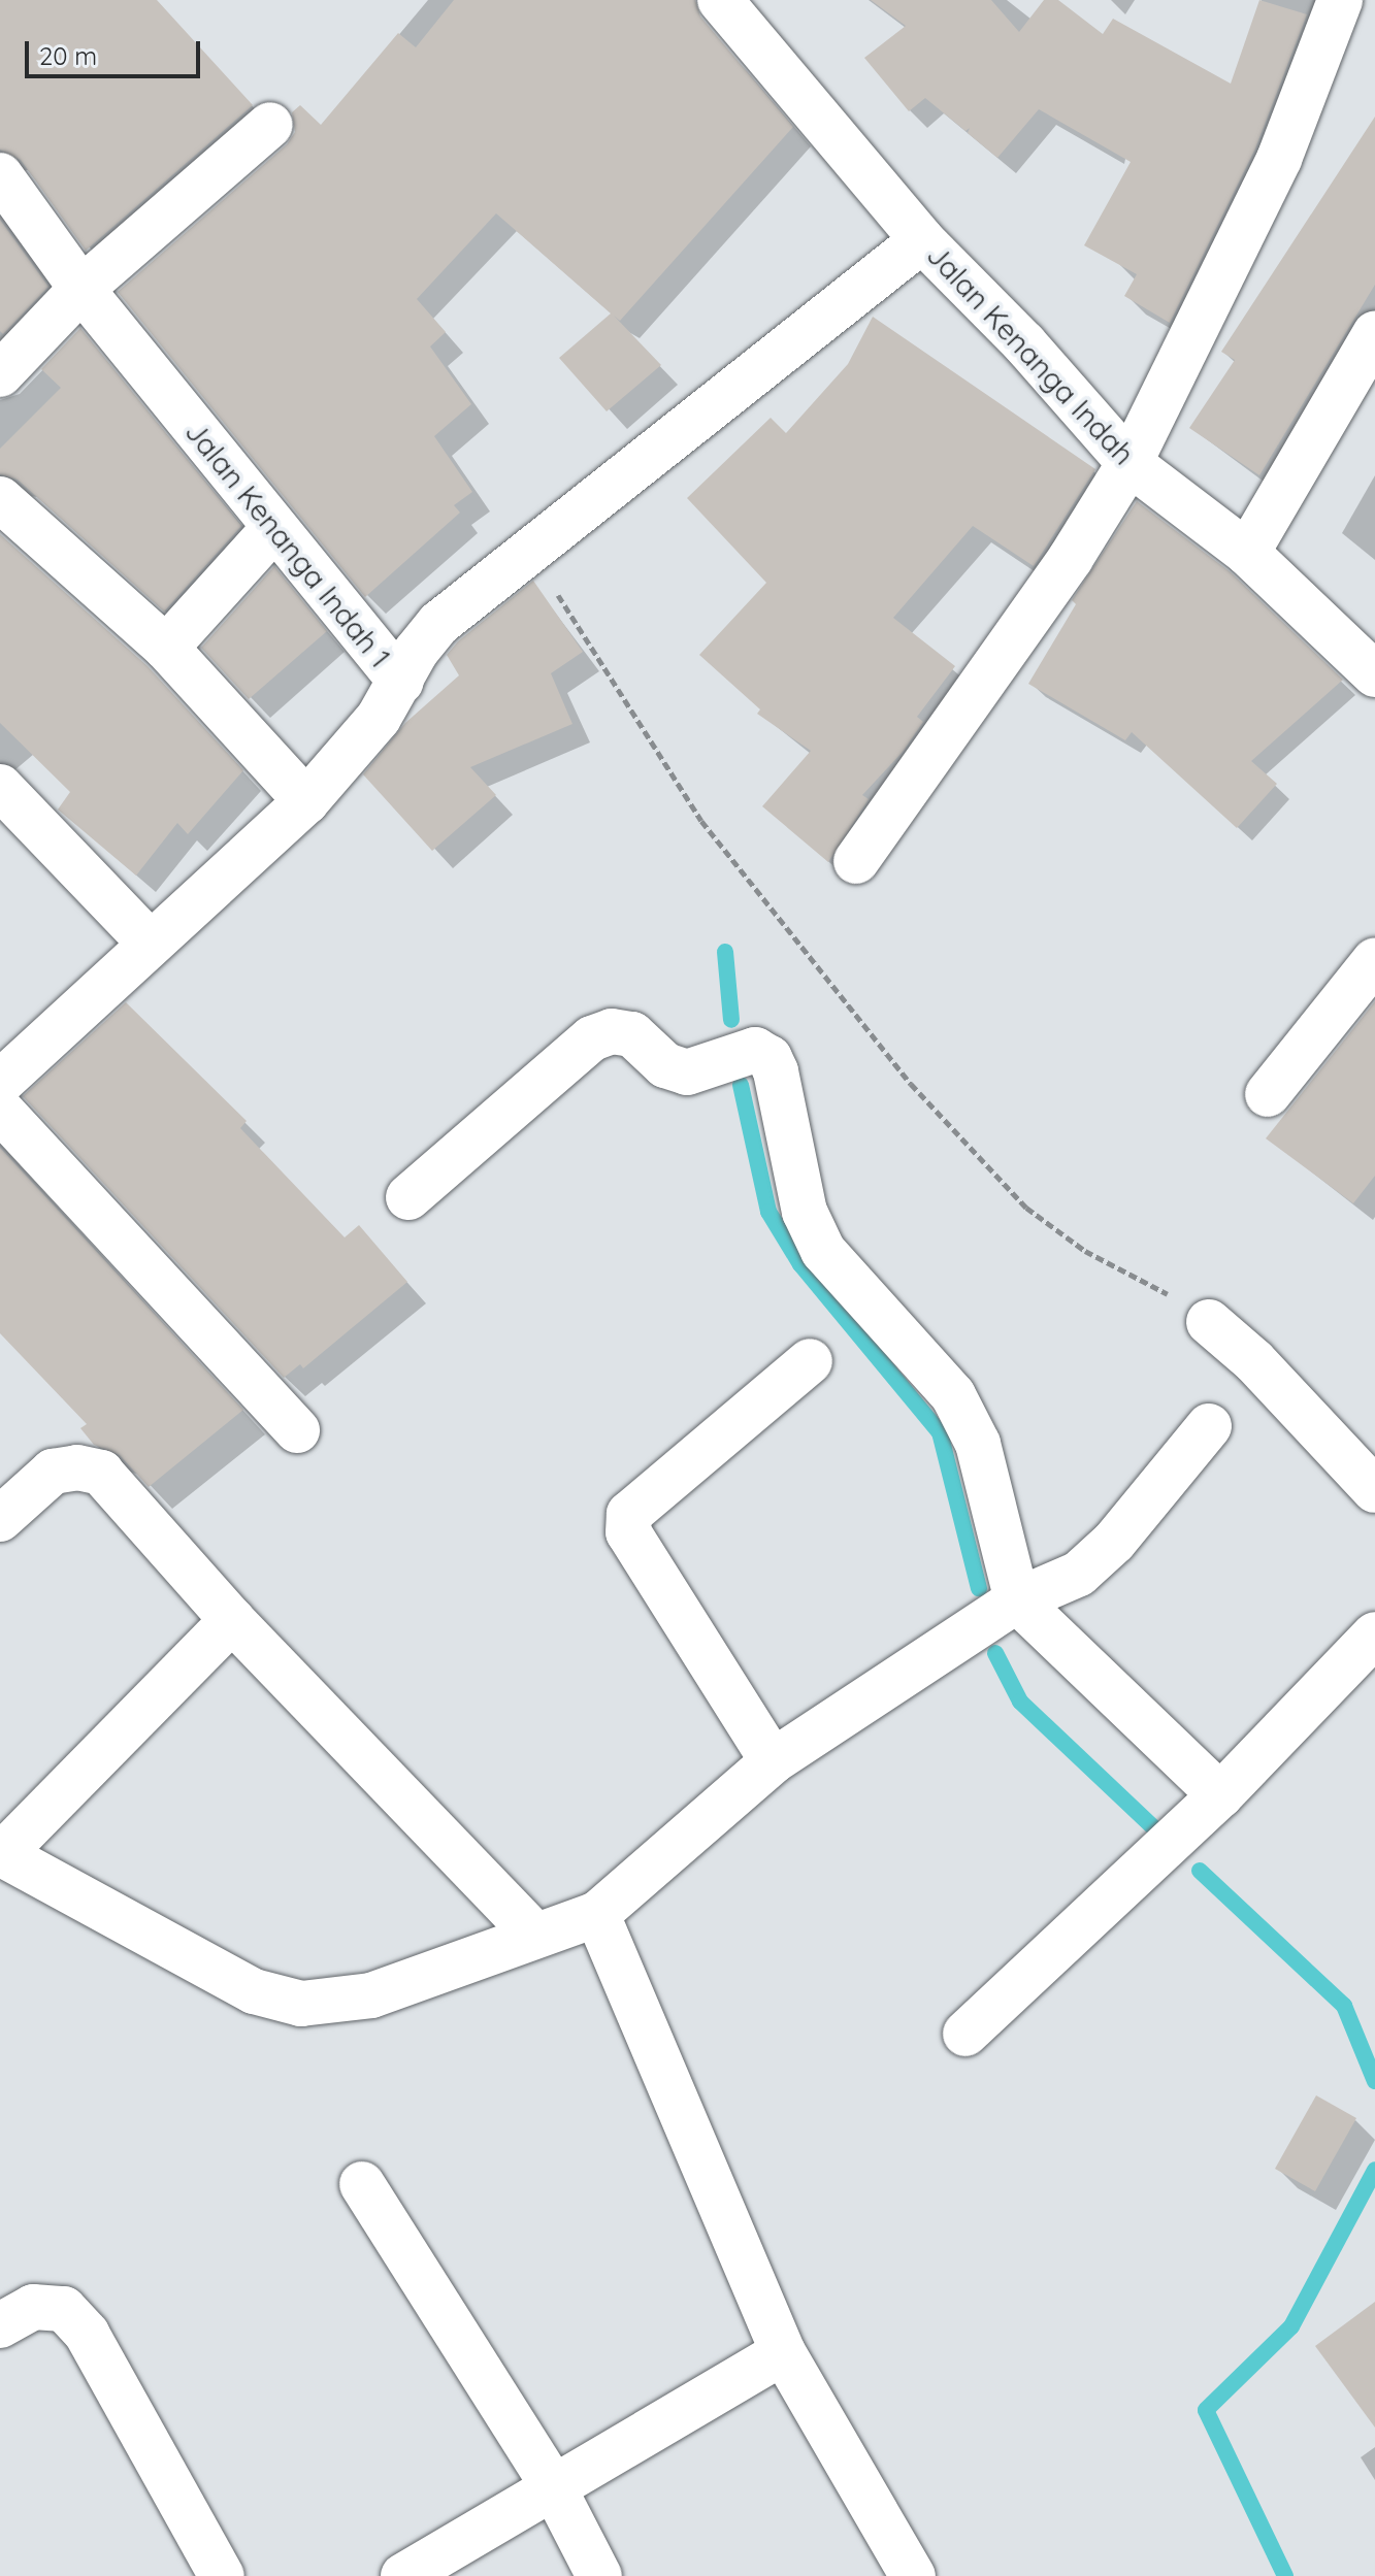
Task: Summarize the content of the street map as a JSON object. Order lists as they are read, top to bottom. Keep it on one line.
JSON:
{"streets":{"street":["Jalan Kenanga Indah","Jalan Kenanga Indah 1"]},"crossings":[["Jalan Kenanga Indah","Jalan Kenanga Indah 1"]],"scale_bar":"20 m"}
